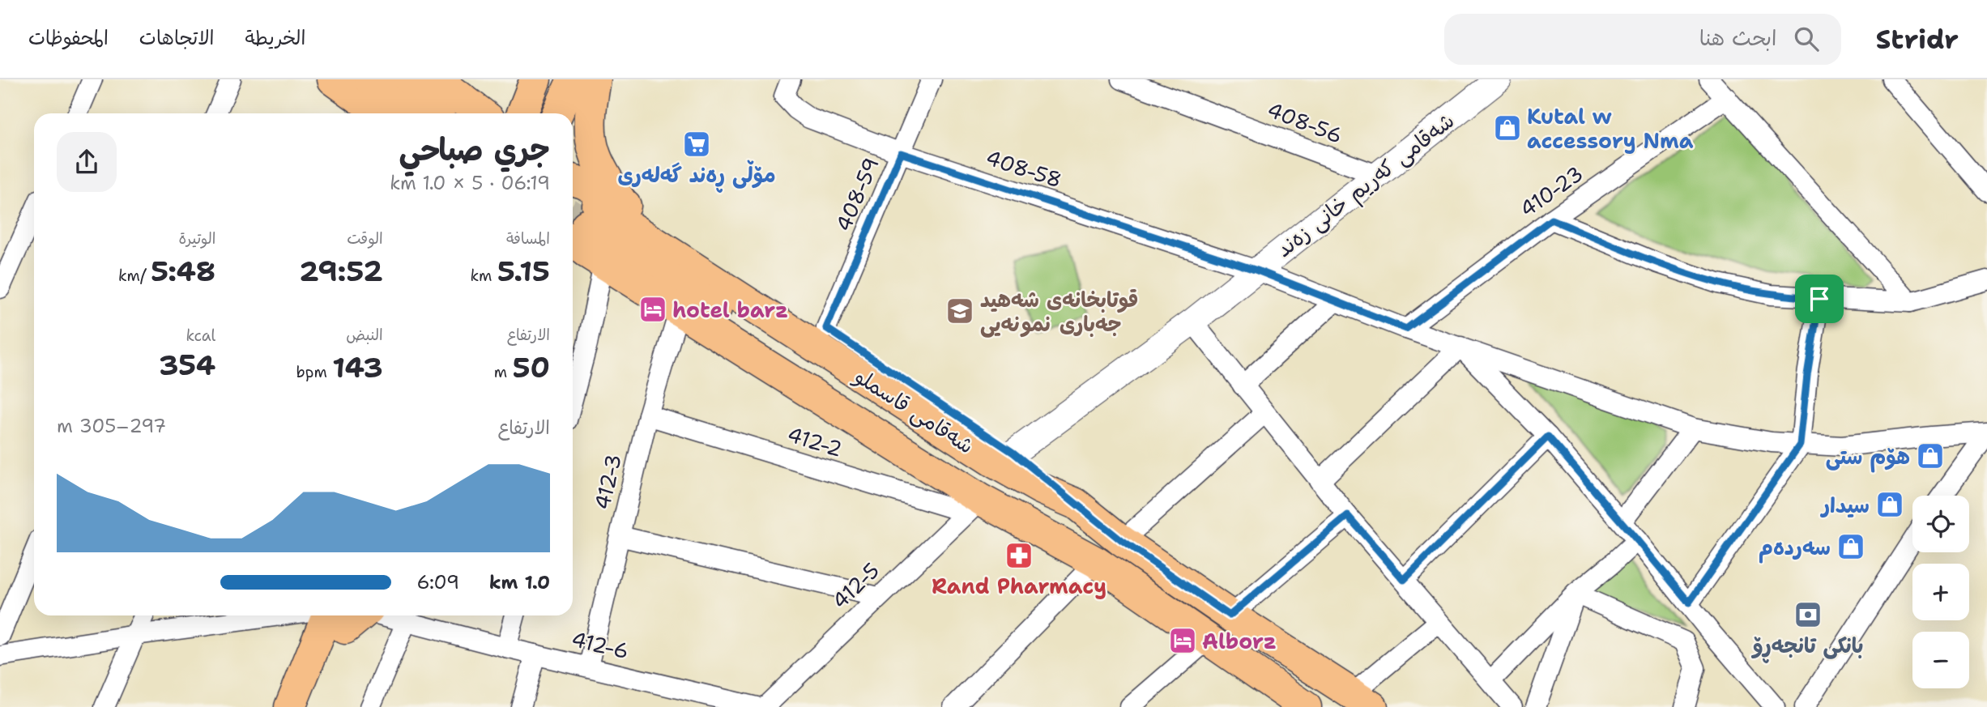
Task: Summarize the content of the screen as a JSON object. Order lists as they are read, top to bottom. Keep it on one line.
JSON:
{"streets":{"main road":["شەقامی قاسملو"],"street":["408-56","408-58","شەقامی کەریم خانی زەند","410-23","408-59","412-2","412-3","412-5","412-6"]},"crossings":[["408-56","شەقامی کەریم خانی زەند"],["408-58","شەقامی کەریم خانی زەند"],["408-58","410-23"],["408-58","408-59"],["412-2","412-3"],["412-2","412-5"],["412-3","412-6"]],"places":{"shop":["Kutal w accessory Nma","هۆم ستی","سیدار","سەردەم"],"supermarket":["مۆڵی ڕەند گەلەری"],"hotel":["hotel barz","Alborz"],"school or university":["قوتابخانەی شەهید جەباری نمونەیی"],"pharmacy":["Rand Pharmacy"],"bank":["بانکی تانجەڕۆ"]},"page":{"header":"Stridr","search":"ابحث هنا","nav":["الخريطة","الاتجاهات","المحفوظات"],"heading":["جري صباحي","06:19 · 5 × 1.0 km"],"stats":[["المسافة","5.15 km"],["الوقت","29:52"],["الوتيرة","5:48 /km"],["الارتفاع","50 m"],["النبض","143 bpm"],["kcal","354"]],"chart":["الارتفاع","297–305 m"],"map_buttons":["+","−"],"list":[{"name":"1.0 km","note":"6:09"}]}}
